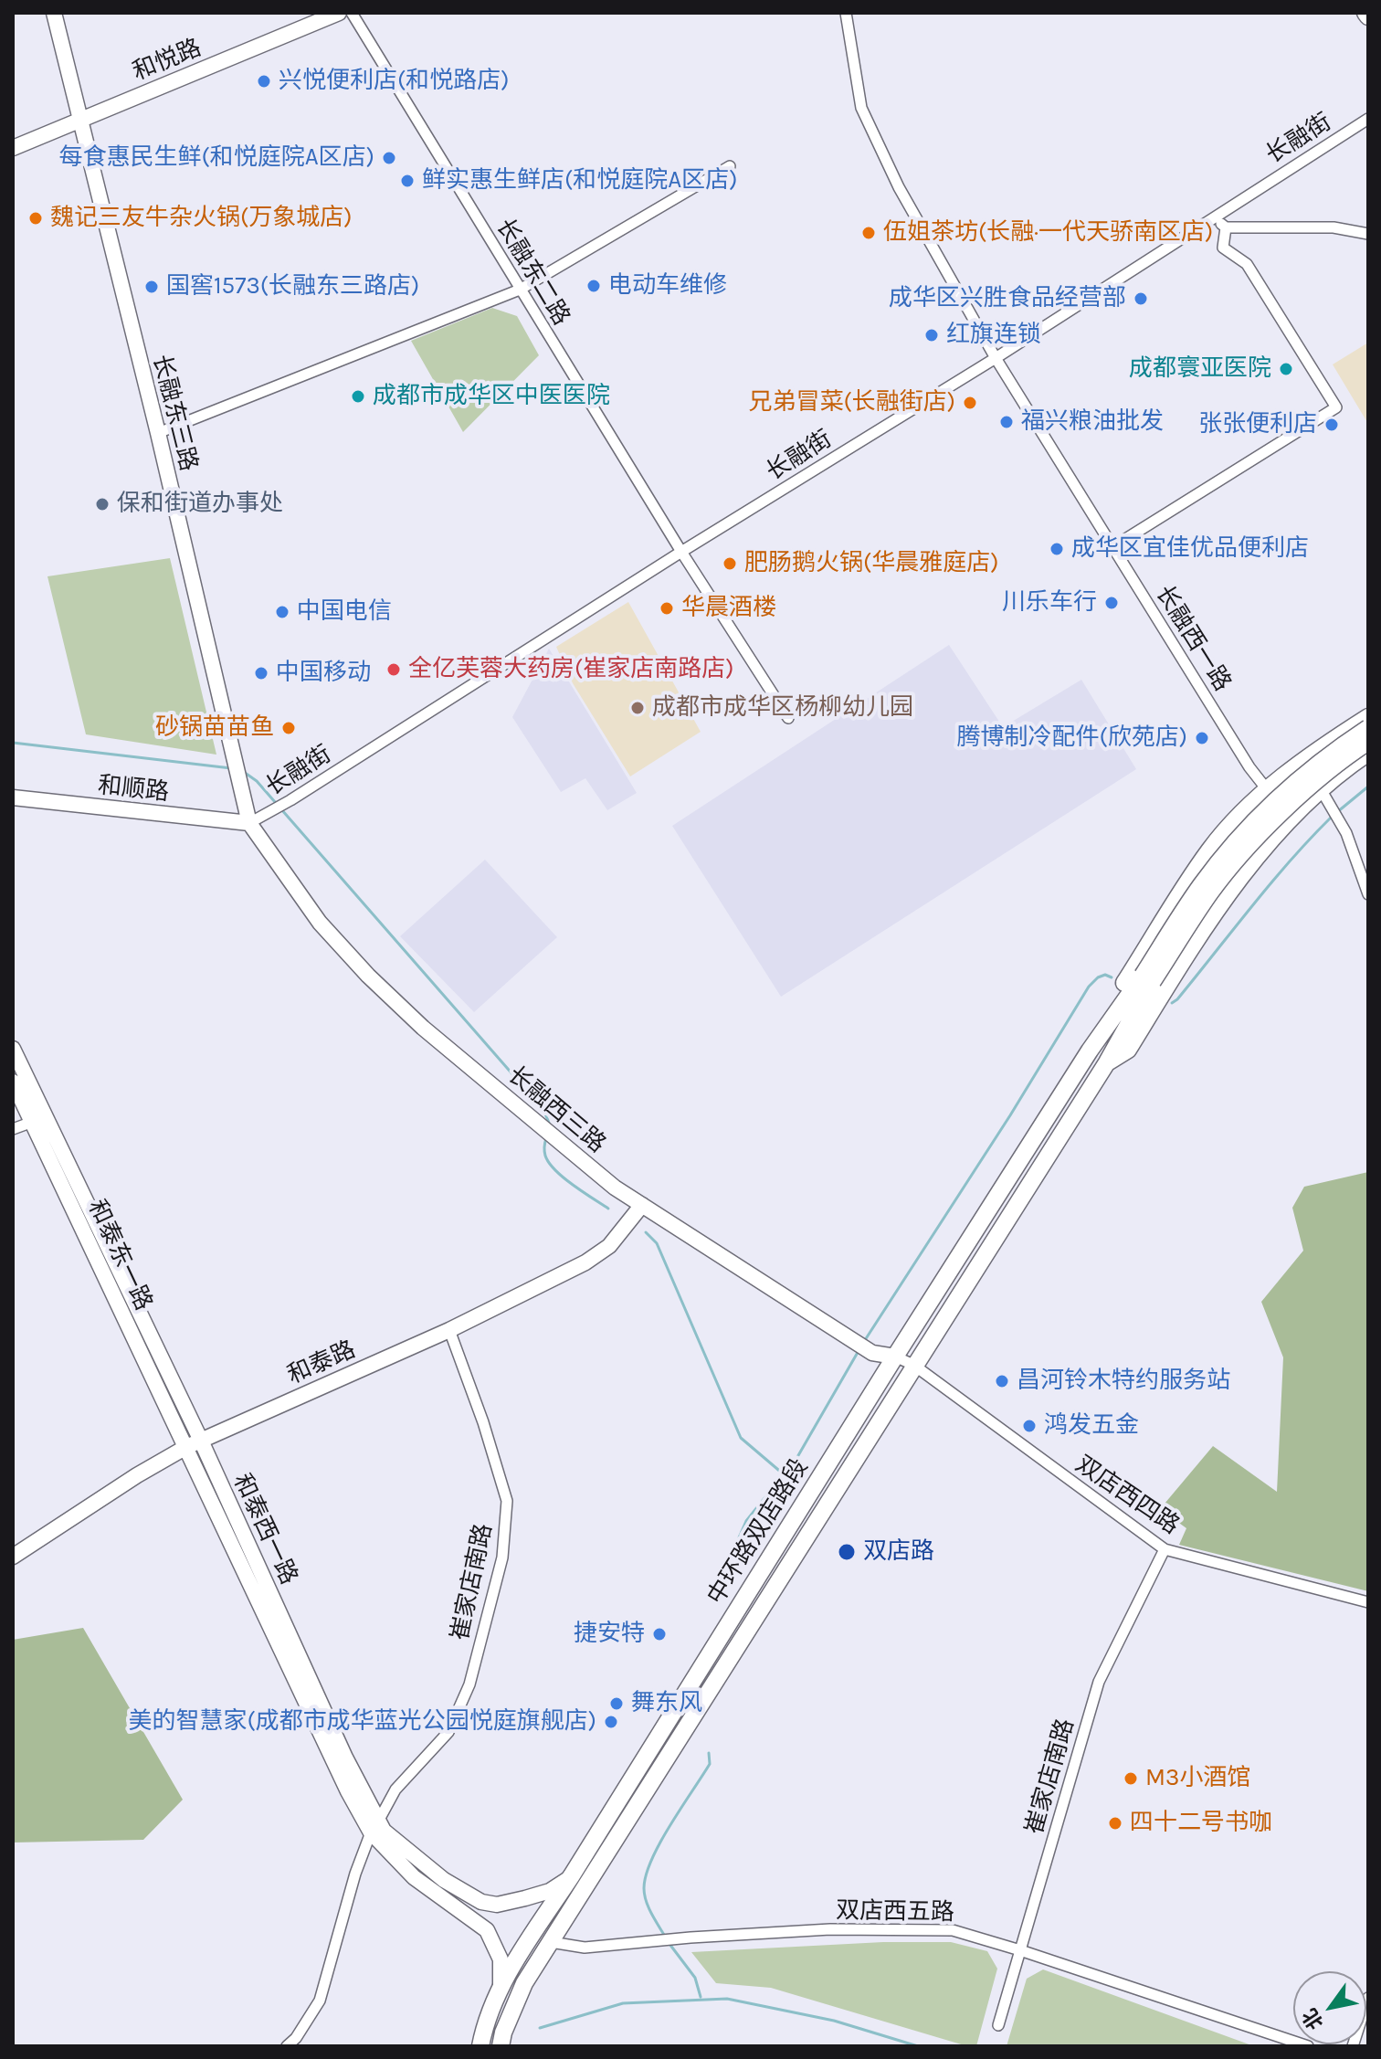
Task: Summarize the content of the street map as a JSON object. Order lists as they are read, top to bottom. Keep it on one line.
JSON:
{"streets":{"main road":["中环路双店路段"],"street":["和悦路","长融街","长融东二路","长融东三路","长融西一路","和顺路","长融西三路","和泰东一路","和泰路","双店西四路","和泰西一路","崔家店南路","双店西五路"]},"crossings":[["和悦路","长融东三路"],["长融街","长融东二路"],["长融街","长融东三路"],["长融街","长融西一路"],["长融街","和顺路"],["长融街","长融西三路"],["长融东三路","和顺路"],["长融东三路","长融西三路"],["和顺路","长融西三路"],["长融西三路","和泰路"],["长融西三路","双店西四路"],["长融西三路","中环路双店路段"],["和泰东一路","和泰路"],["和泰东一路","和泰西一路"],["和泰路","和泰西一路"],["和泰路","崔家店南路"],["双店西四路","中环路双店路段"],["双店西四路","崔家店南路"],["和泰西一路","中环路双店路段"],["和泰西一路","崔家店南路"],["中环路双店路段","双店西五路"],["崔家店南路","双店西五路"]],"places":["兴悦便利店(和悦路店)","每食惠民生鲜(和悦庭院A区店)","鲜实惠生鲜店(和悦庭院A区店)","魏记三友牛杂火锅(万象城店)","伍姐茶坊(长融·一代天骄南区店)","电动车维修","国窖1573(长融东三路店)","成华区兴胜食品经营部","红旗连锁","成都寰亚医院","成都市成华区中医医院","兄弟冒菜(长融街店)","福兴粮油批发","张张便利店","保和街道办事处","成华区宜佳优品便利店","肥肠鹅火锅(华晨雅庭店)","川乐车行","华晨酒楼","中国电信","全亿芙蓉大药房(崔家店南路店)","中国移动","成都市成华区杨柳幼儿园","砂锅苗苗鱼","腾博制冷配件(欣苑店)","昌河铃木特约服务站","鸿发五金","双店路","捷安特","舞东风","美的智慧家(成都市成华蓝光公园悦庭旗舰店)","M3小酒馆","四十二号书咖"],"north":"bottom left"}
